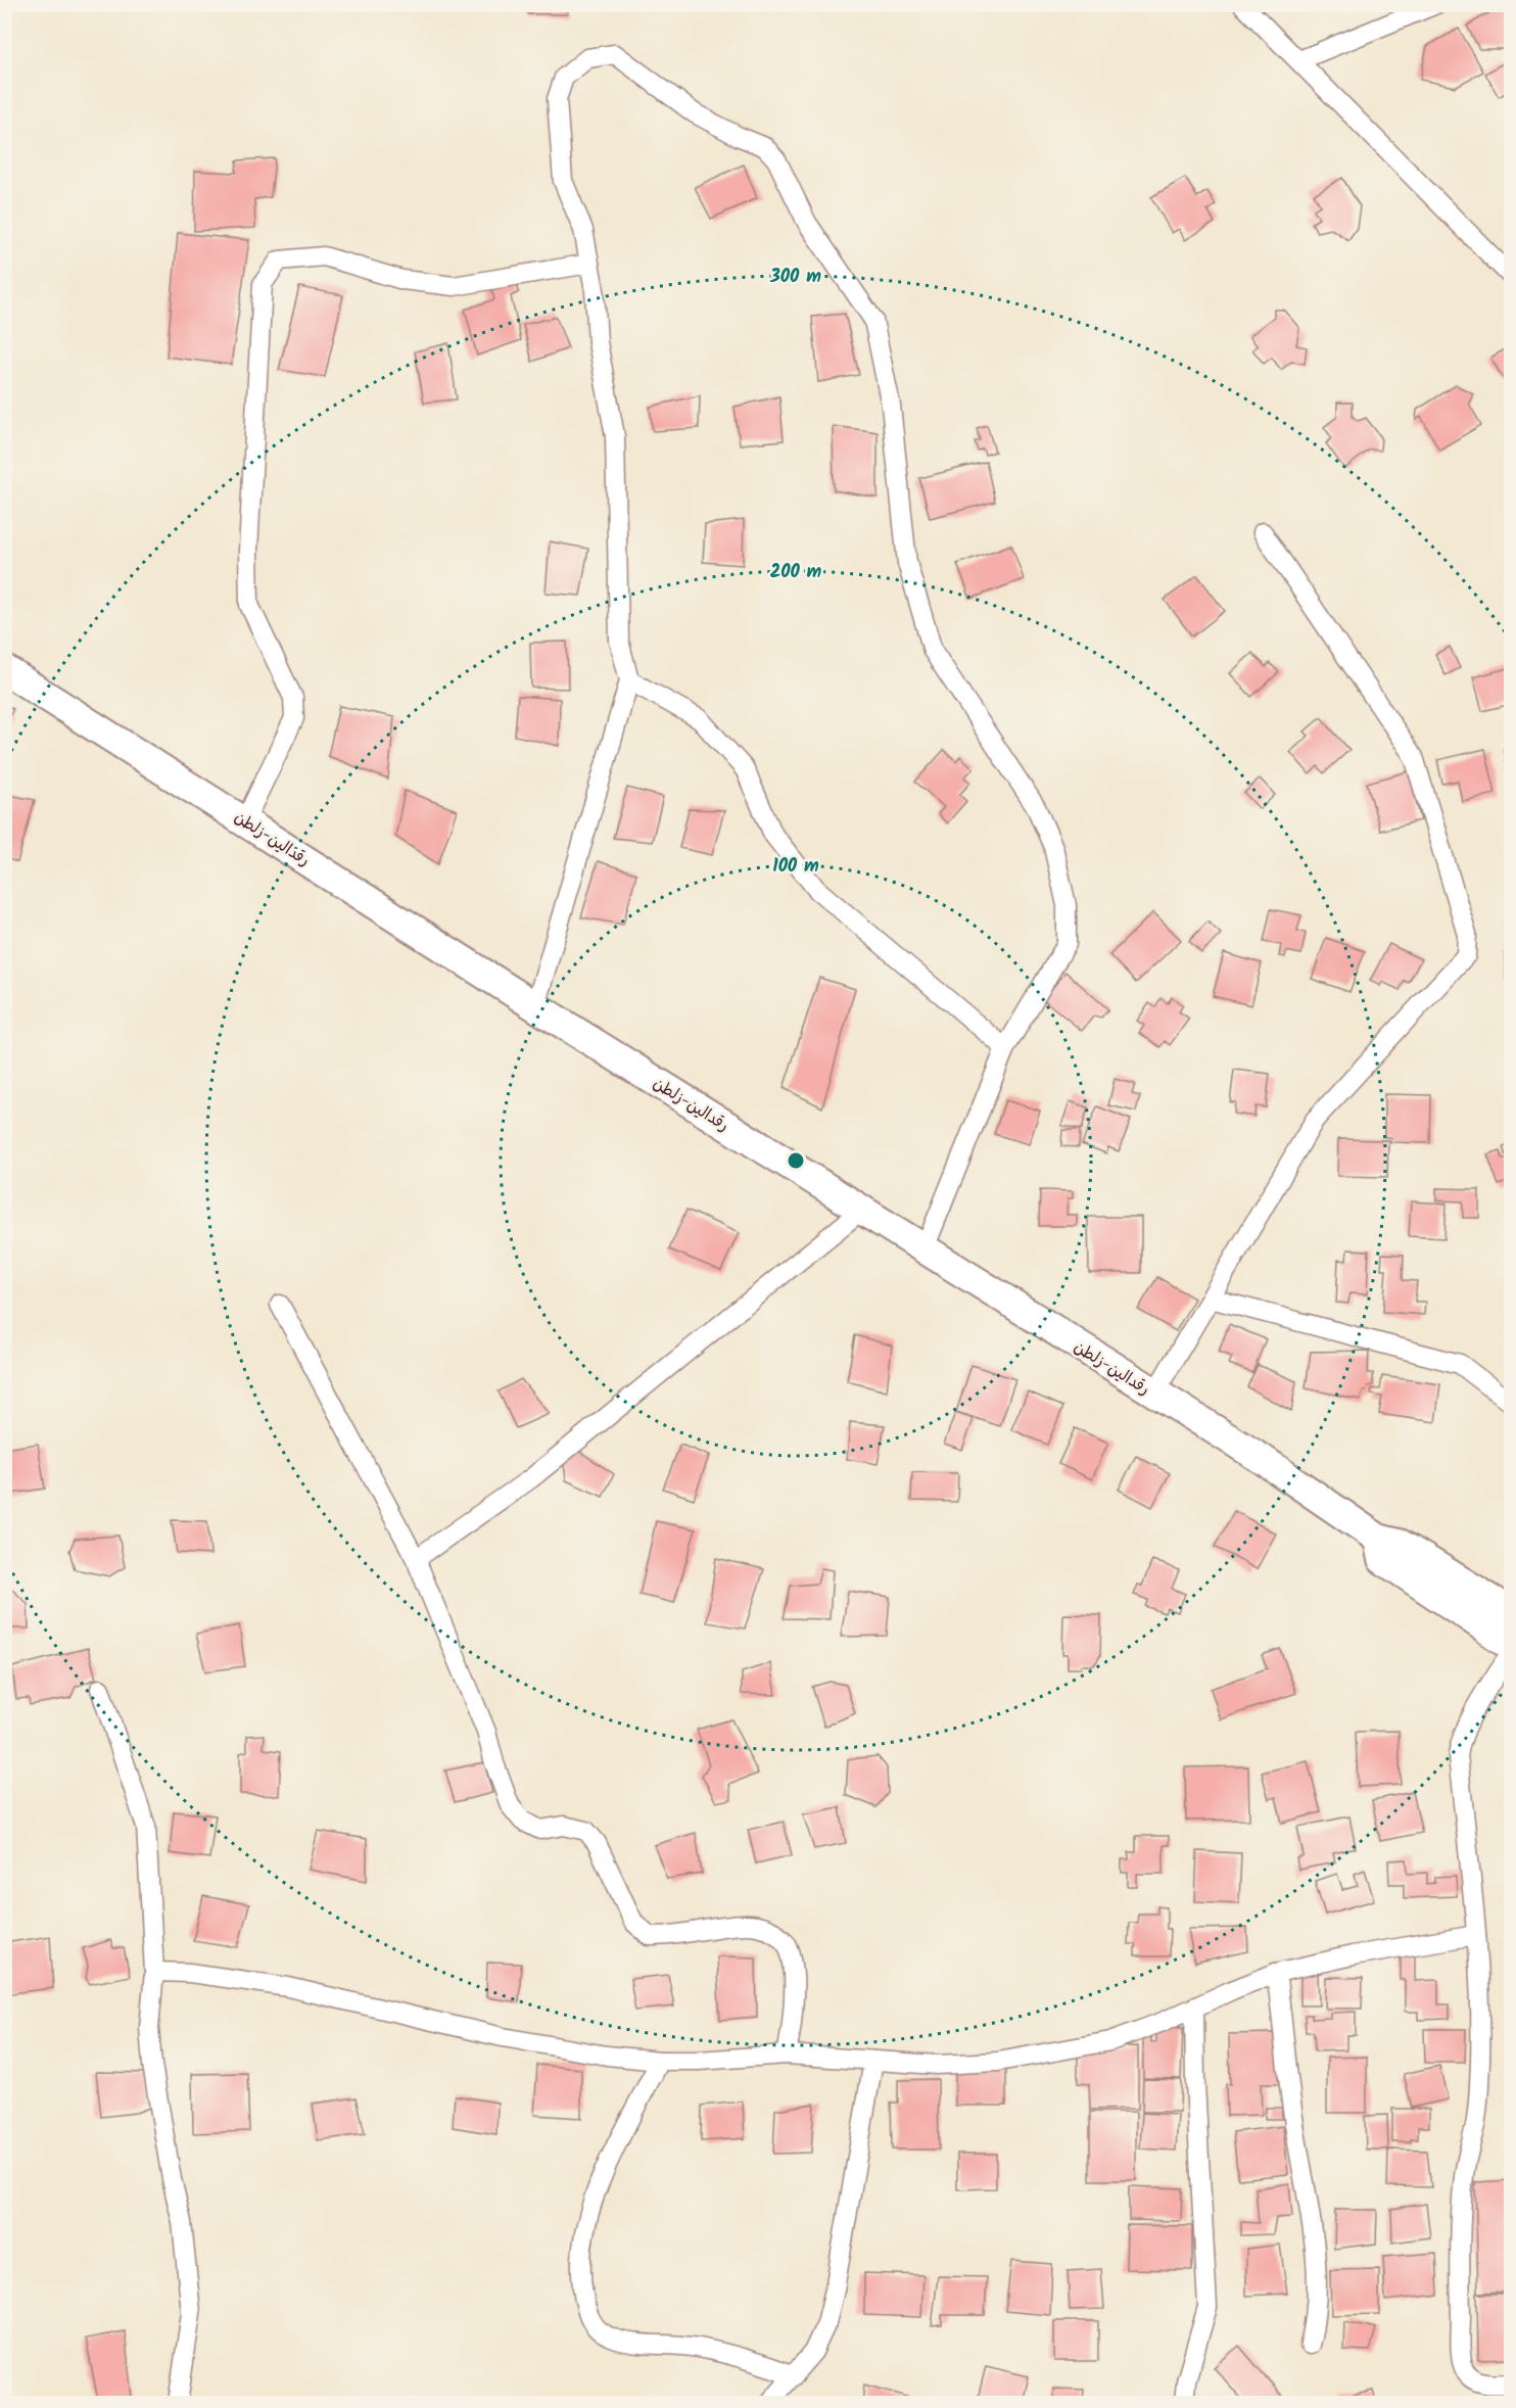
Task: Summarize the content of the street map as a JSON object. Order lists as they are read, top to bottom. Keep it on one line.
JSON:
{"streets":{"main road":["رقدالين-زلطن"]},"rings":["300 m","200 m","100 m"]}
